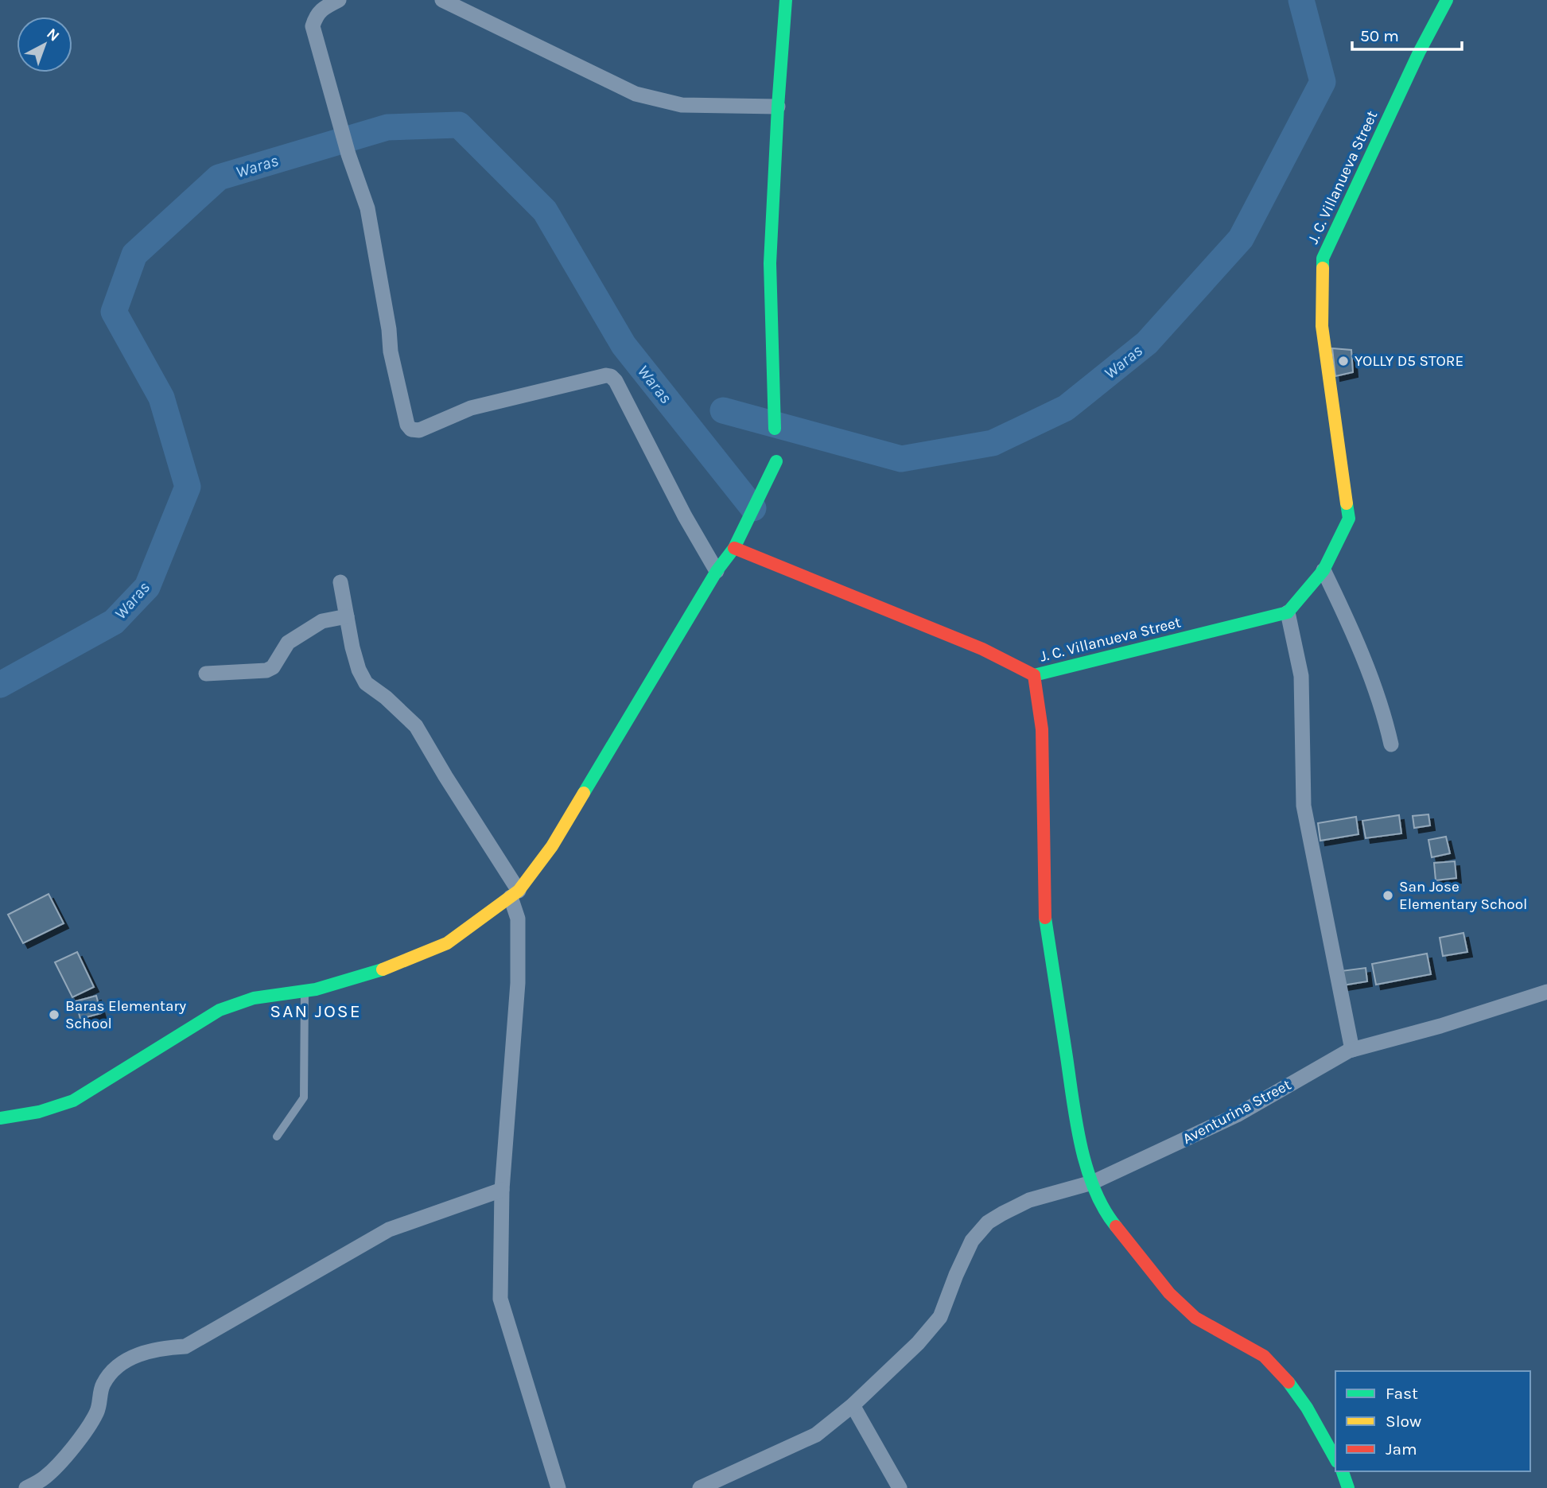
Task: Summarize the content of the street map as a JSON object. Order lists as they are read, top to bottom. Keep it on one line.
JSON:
{"streets":{"street":["J. C. Villanueva Street","Aventurina Street"]},"crossings":[["J. C. Villanueva Street","Aventurina Street"]],"districts":["SAN JOSE"],"water":["Waras"],"places":["YOLLY D5 STORE","San Jose Elementary School","Baras Elementary School"],"legend":["Fast","Slow","Jam"],"scale_bar":"50 m","north":"top right"}
